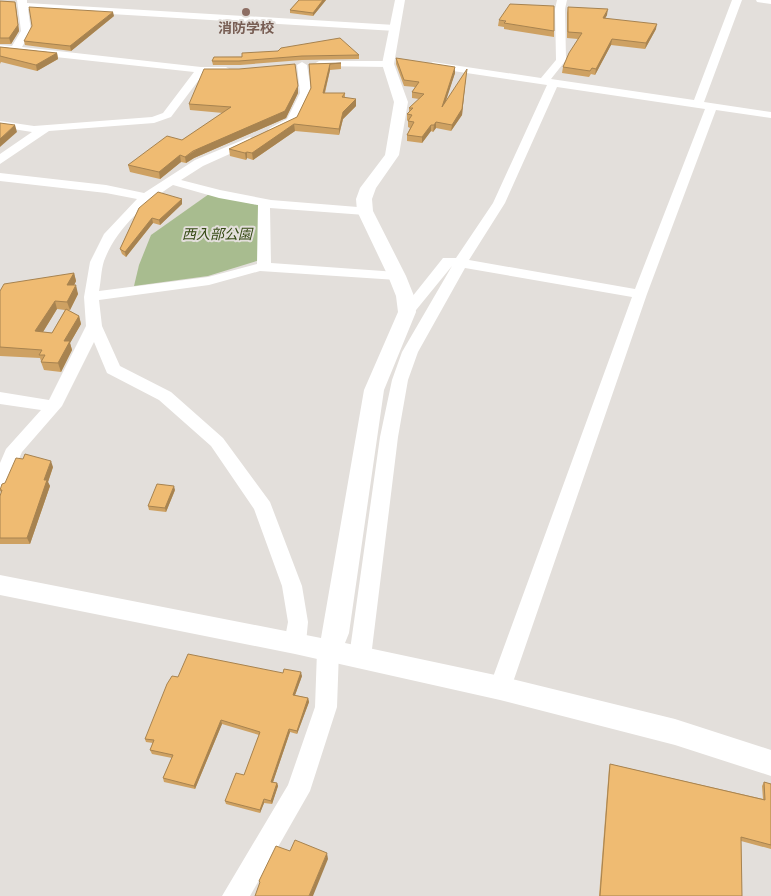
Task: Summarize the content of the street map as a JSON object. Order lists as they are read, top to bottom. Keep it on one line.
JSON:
{"parks":["西入部公園"],"places":["消防学校"]}
